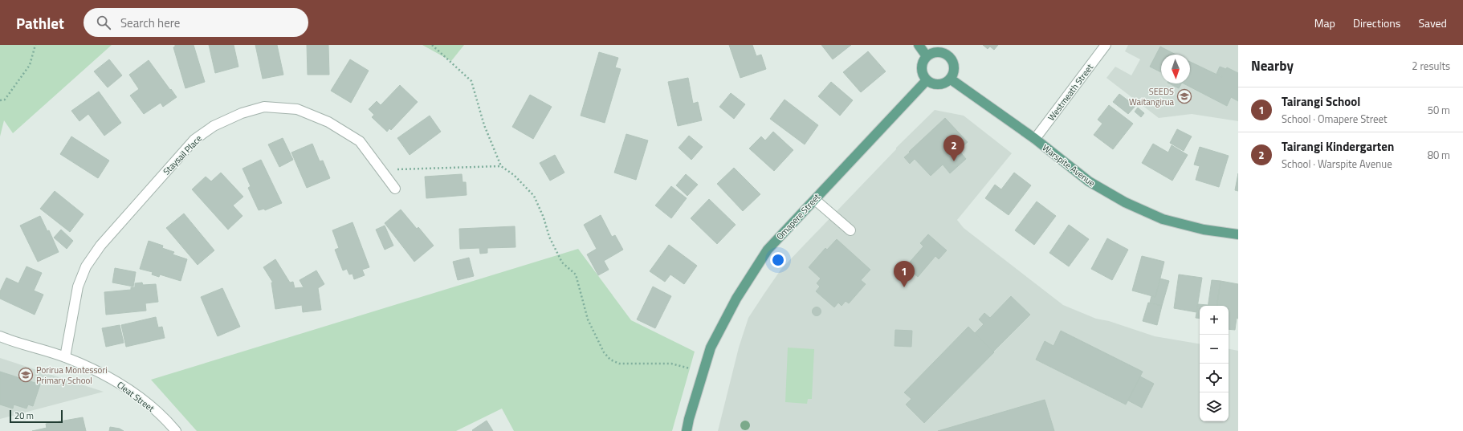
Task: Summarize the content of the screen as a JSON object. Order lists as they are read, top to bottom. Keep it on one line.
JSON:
{"streets":{"main road":["Warspite Avenue","Omapere Street"],"street":["Westmeath Street","Staysail Place","Cleat Street"]},"crossings":[["Westmeath Street","Warspite Avenue"],["Staysail Place","Cleat Street"],["Warspite Avenue","Omapere Street"]],"places":{"school or university":["SEEDS Waitangirua","Porirua Montessori Primary School"]},"scale_bar":"20 m","north":"bottom","page":{"header":"Pathlet","search":"Search here","nav":["Map","Directions","Saved"],"heading":["Nearby","2 results"],"list":[{"mark":"1","name":"Tairangi School","note":"School · Omapere Street","value":"50 m"},{"mark":"2","name":"Tairangi Kindergarten","note":"School · Warspite Avenue","value":"80 m"}],"pins":["2","1"],"map_buttons":["+","−"],"scale":"20 m"}}
